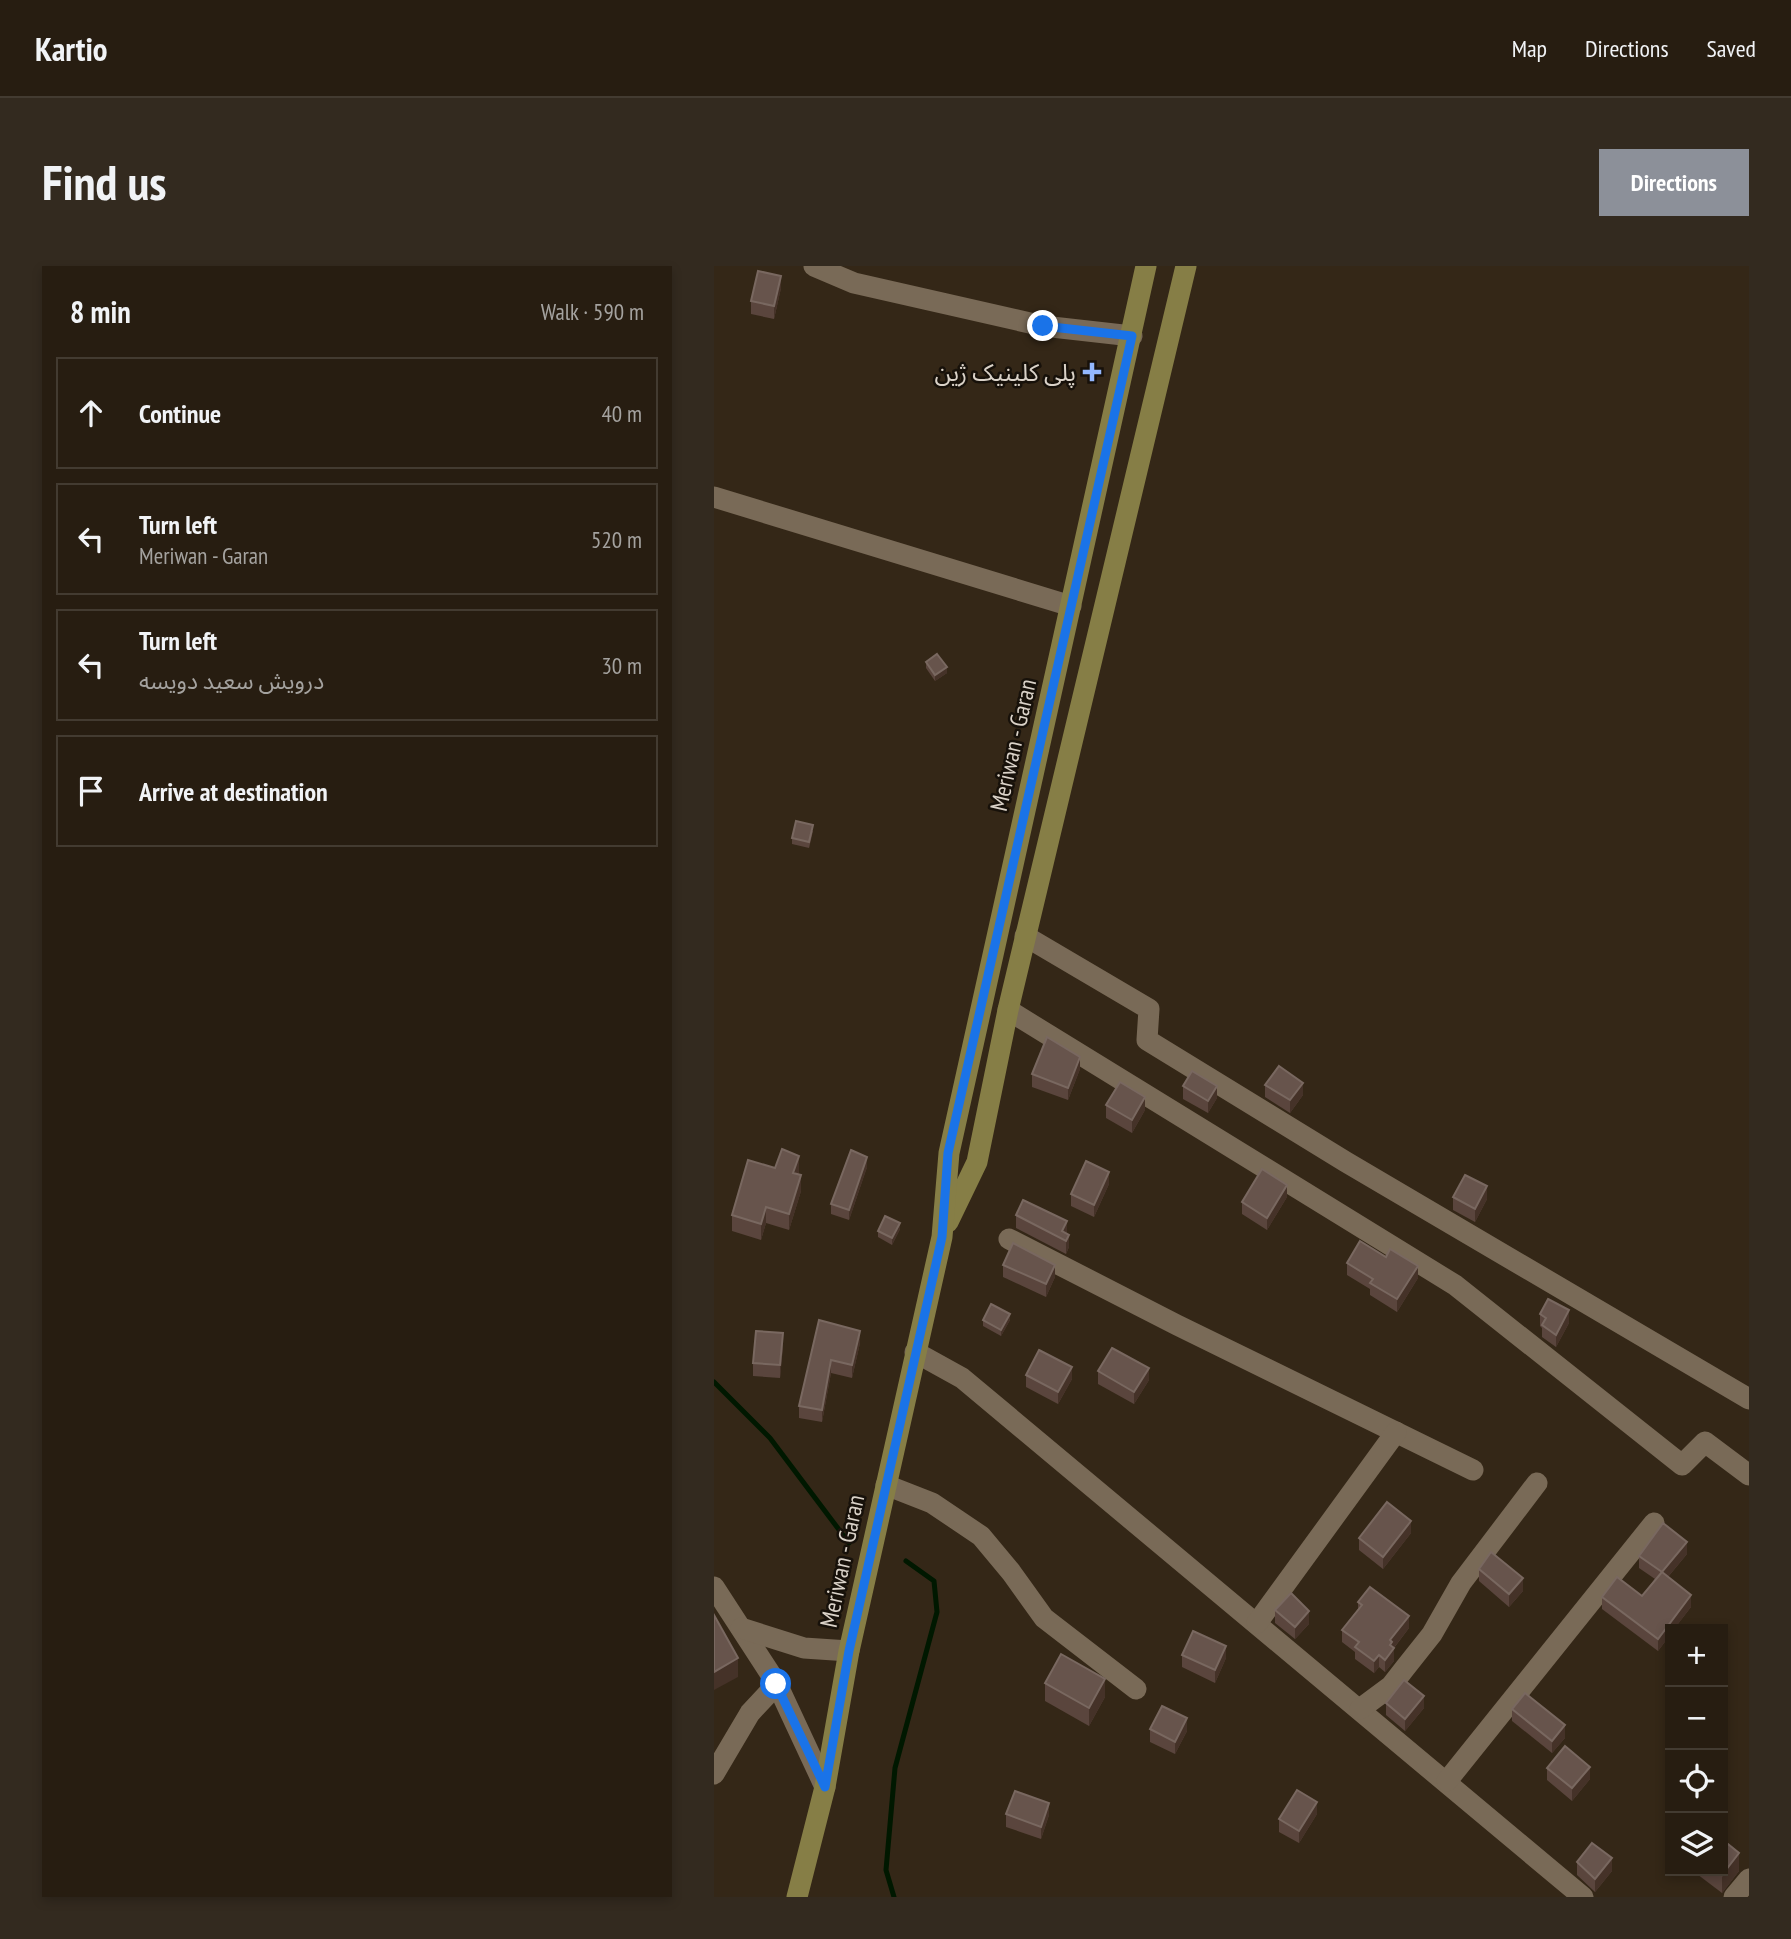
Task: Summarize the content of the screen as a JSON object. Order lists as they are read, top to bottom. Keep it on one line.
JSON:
{"streets":{"main road":["Meriwan - Garan"]},"places":{"health":["پلی کلینیک ژین"]},"page":{"header":"Kartio","nav":["Map","Directions","Saved"],"buttons":"Directions","title":"Find us","heading":["8 min","Walk · 590 m"],"list":[["Continue","40 m"],["Turn left","Meriwan - Garan","520 m"],["Turn left","درویش سعید دویسه","30 m"],"Arrive at destination"],"map_buttons":["+","−"]}}
